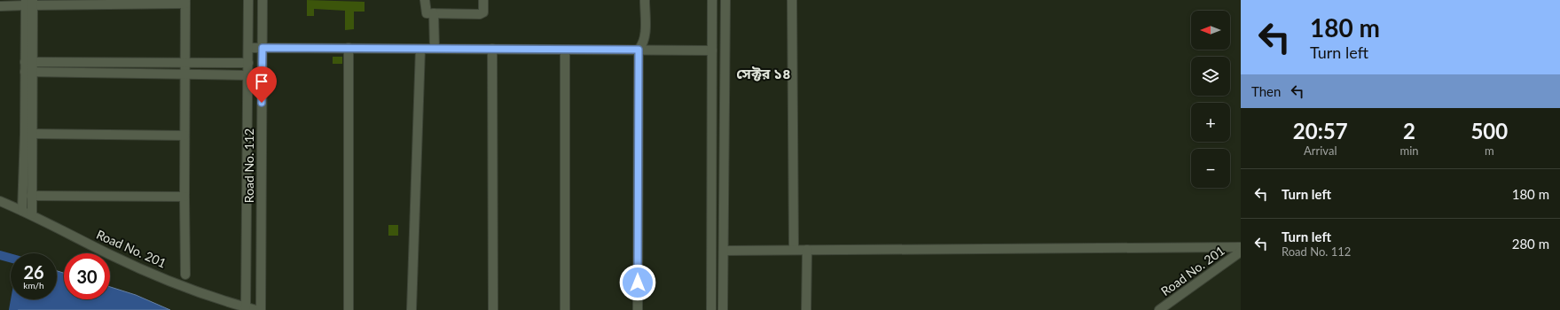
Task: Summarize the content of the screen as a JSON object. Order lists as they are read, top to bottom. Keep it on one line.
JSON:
{"streets":{"street":["Road No. 112","Road No. 201"]},"crossings":[["Road No. 112","Road No. 201"]],"districts":["সেক্টর ১৪"],"north":"left","page":{"turn":["180 m","Turn left"],"map_buttons":["+","−"],"then":"Then","eta":["20:57","Arrival","2","min","500","m"],"list":[{"name":"Turn left","value":"180 m"},{"name":"Turn left","note":"Road No. 112","value":"280 m"}],"speed":"26 km/h","limit":"30"}}
